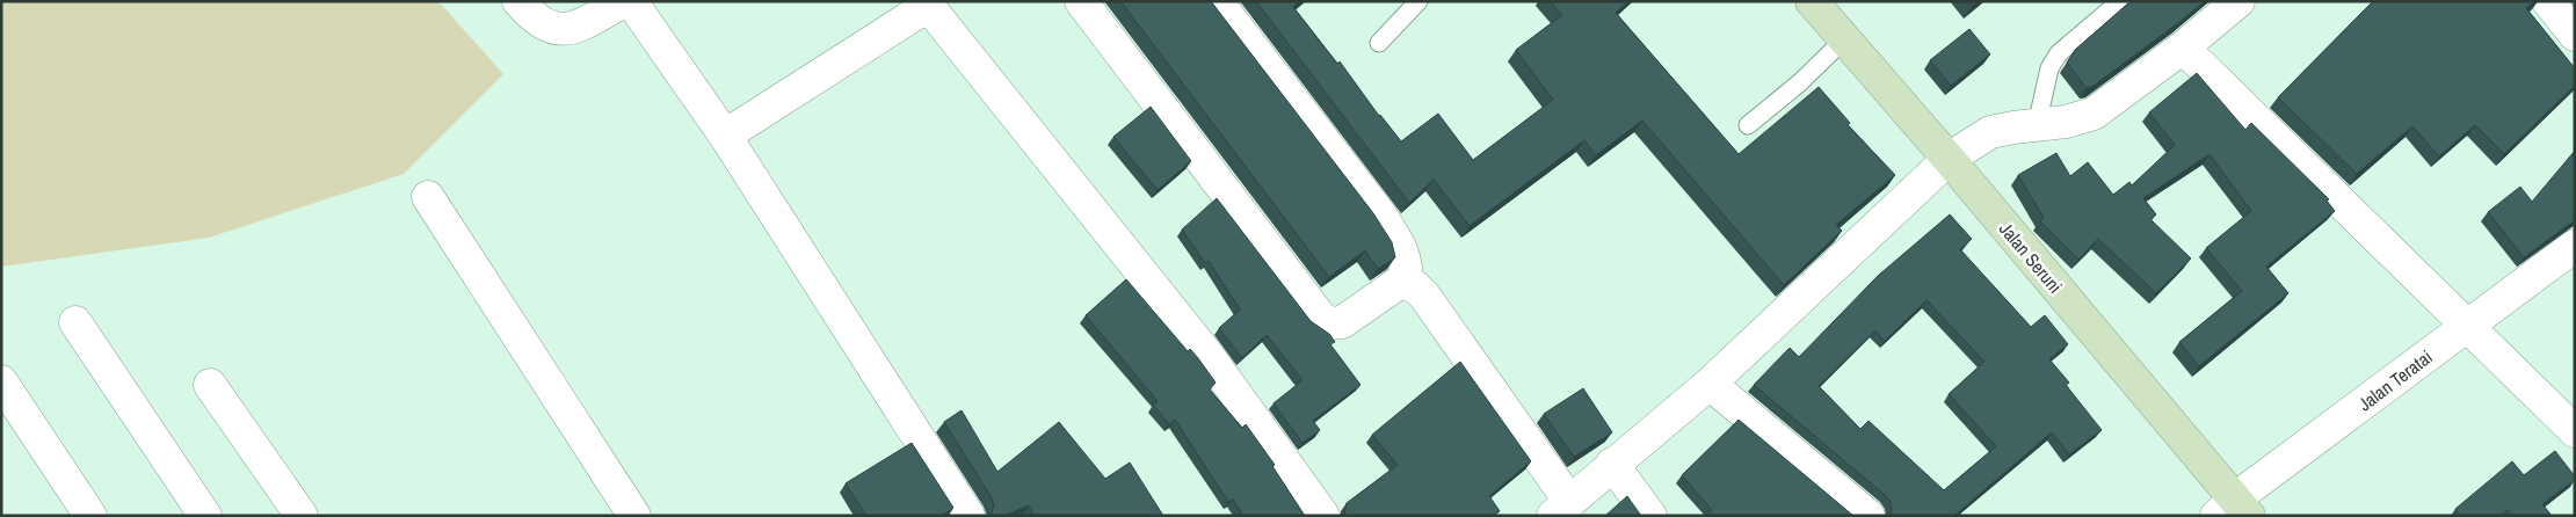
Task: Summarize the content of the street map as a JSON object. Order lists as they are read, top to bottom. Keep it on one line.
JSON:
{"streets":{"main road":["Jalan Seruni"],"street":["Jalan Teratai"]},"crossings":[["Jalan Seruni","Jalan Teratai"]]}
